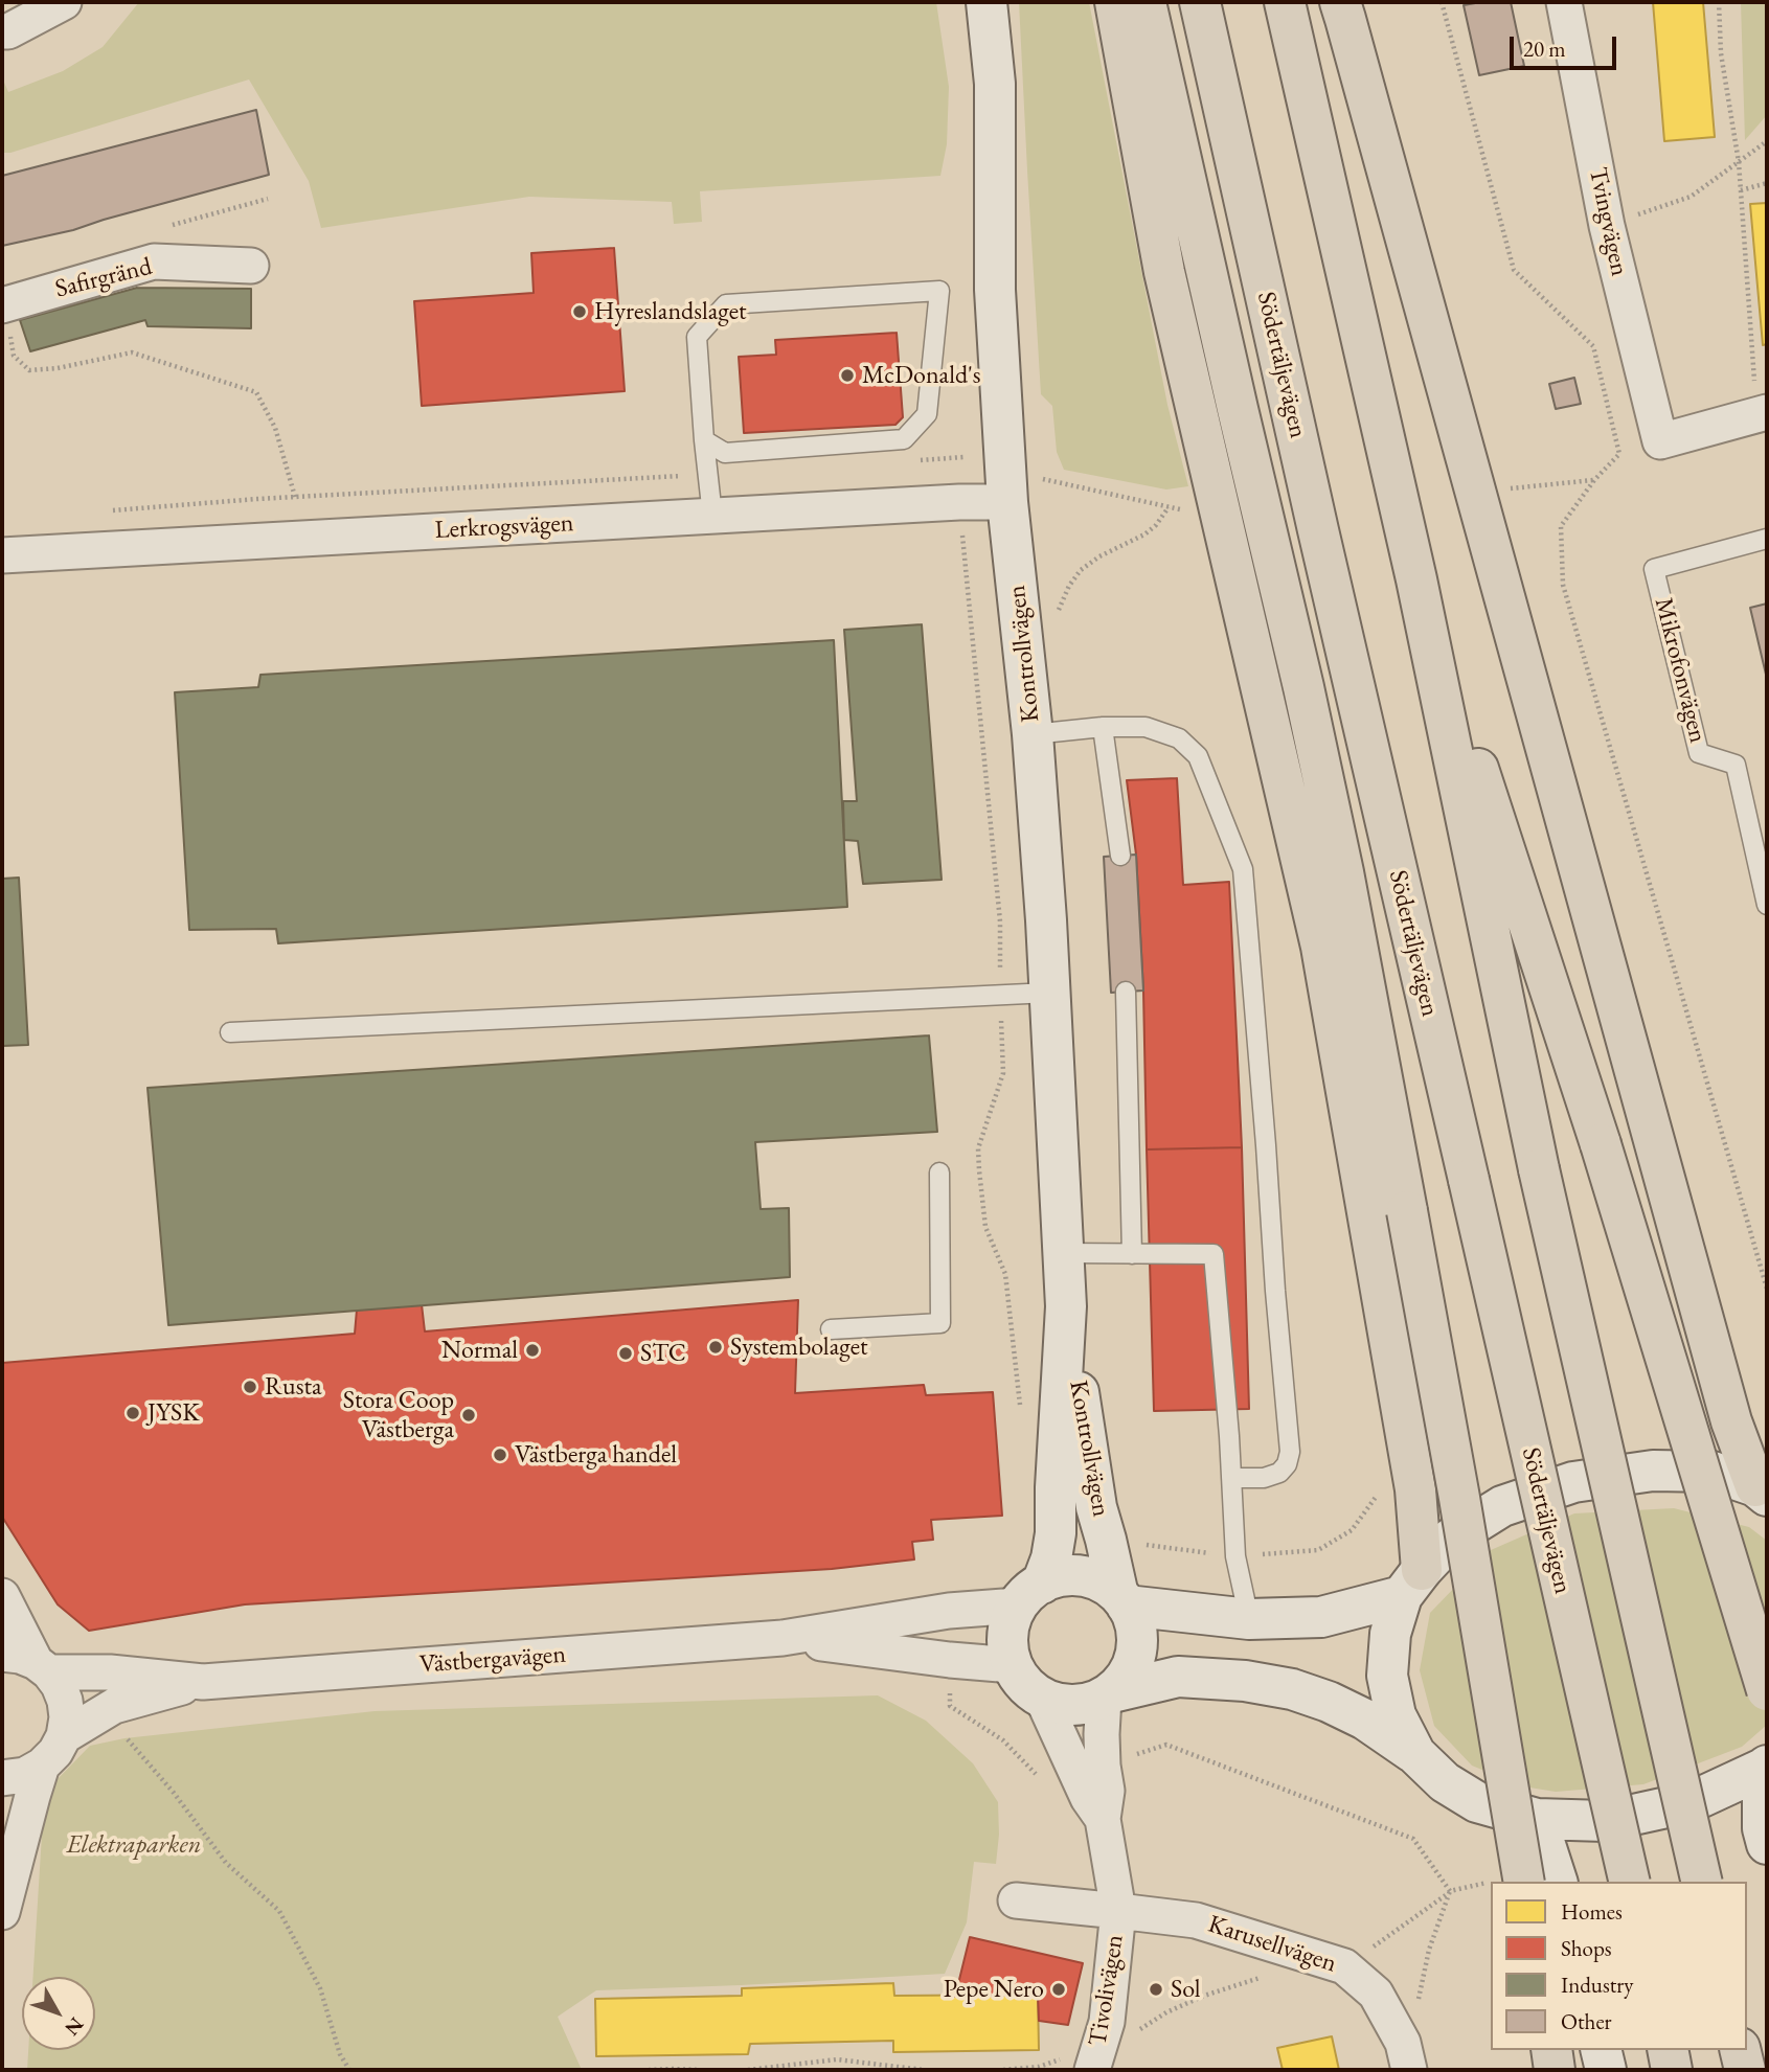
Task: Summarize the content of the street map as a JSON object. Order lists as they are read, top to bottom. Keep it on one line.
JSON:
{"streets":{"highway":["Södertäljevägen"],"street":["Tvingvägen","Safirgränd","Lerkrogsvägen","Kontrollvägen","Västbergavägen","Karusellvägen","Tivolivägen"],"lane":["Mikrofonvägen"]},"crossings":[["Lerkrogsvägen","Kontrollvägen"],["Kontrollvägen","Västbergavägen"],["Karusellvägen","Tivolivägen"]],"parks":["Elektraparken"],"places":["Hyreslandslaget","McDonald's","Systembolaget","Normal","STC","Rusta","JYSK","Stora Coop Västberga","Västberga handel","Pepe Nero","Sol"],"legend":["Homes","Shops","Industry","Other"],"scale_bar":"20 m","north":"bottom right"}
